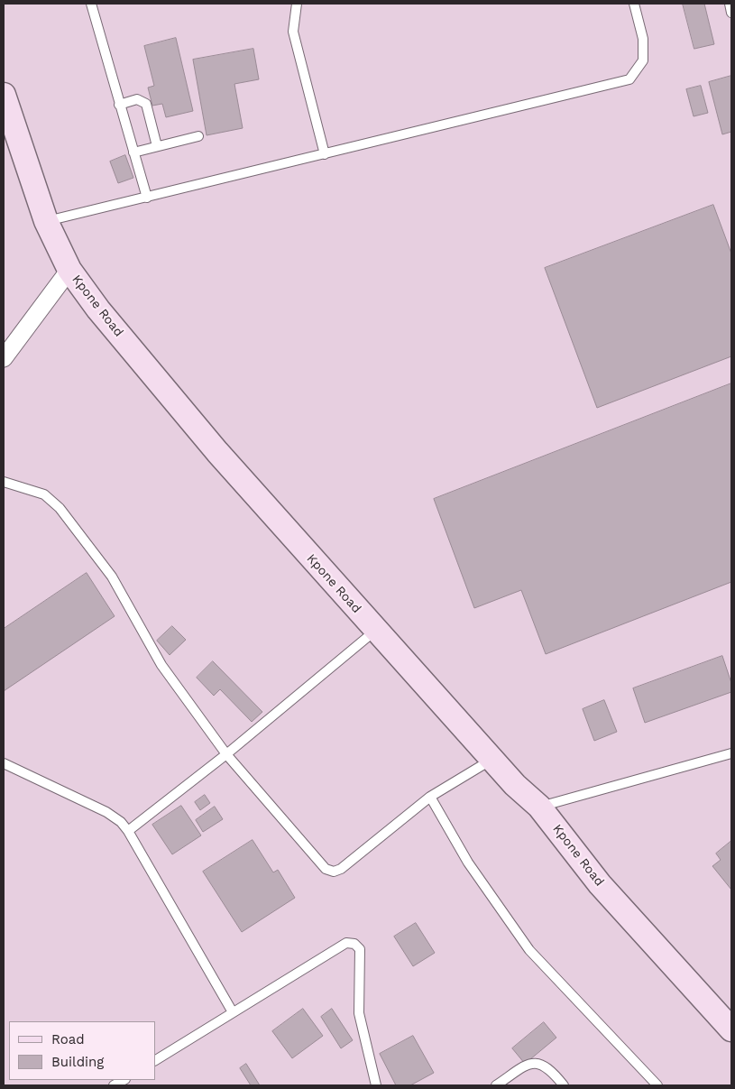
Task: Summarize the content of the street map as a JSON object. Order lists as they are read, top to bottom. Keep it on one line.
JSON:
{"streets":{"main road":["Kpone Road"]},"legend":["Road","Building"]}
